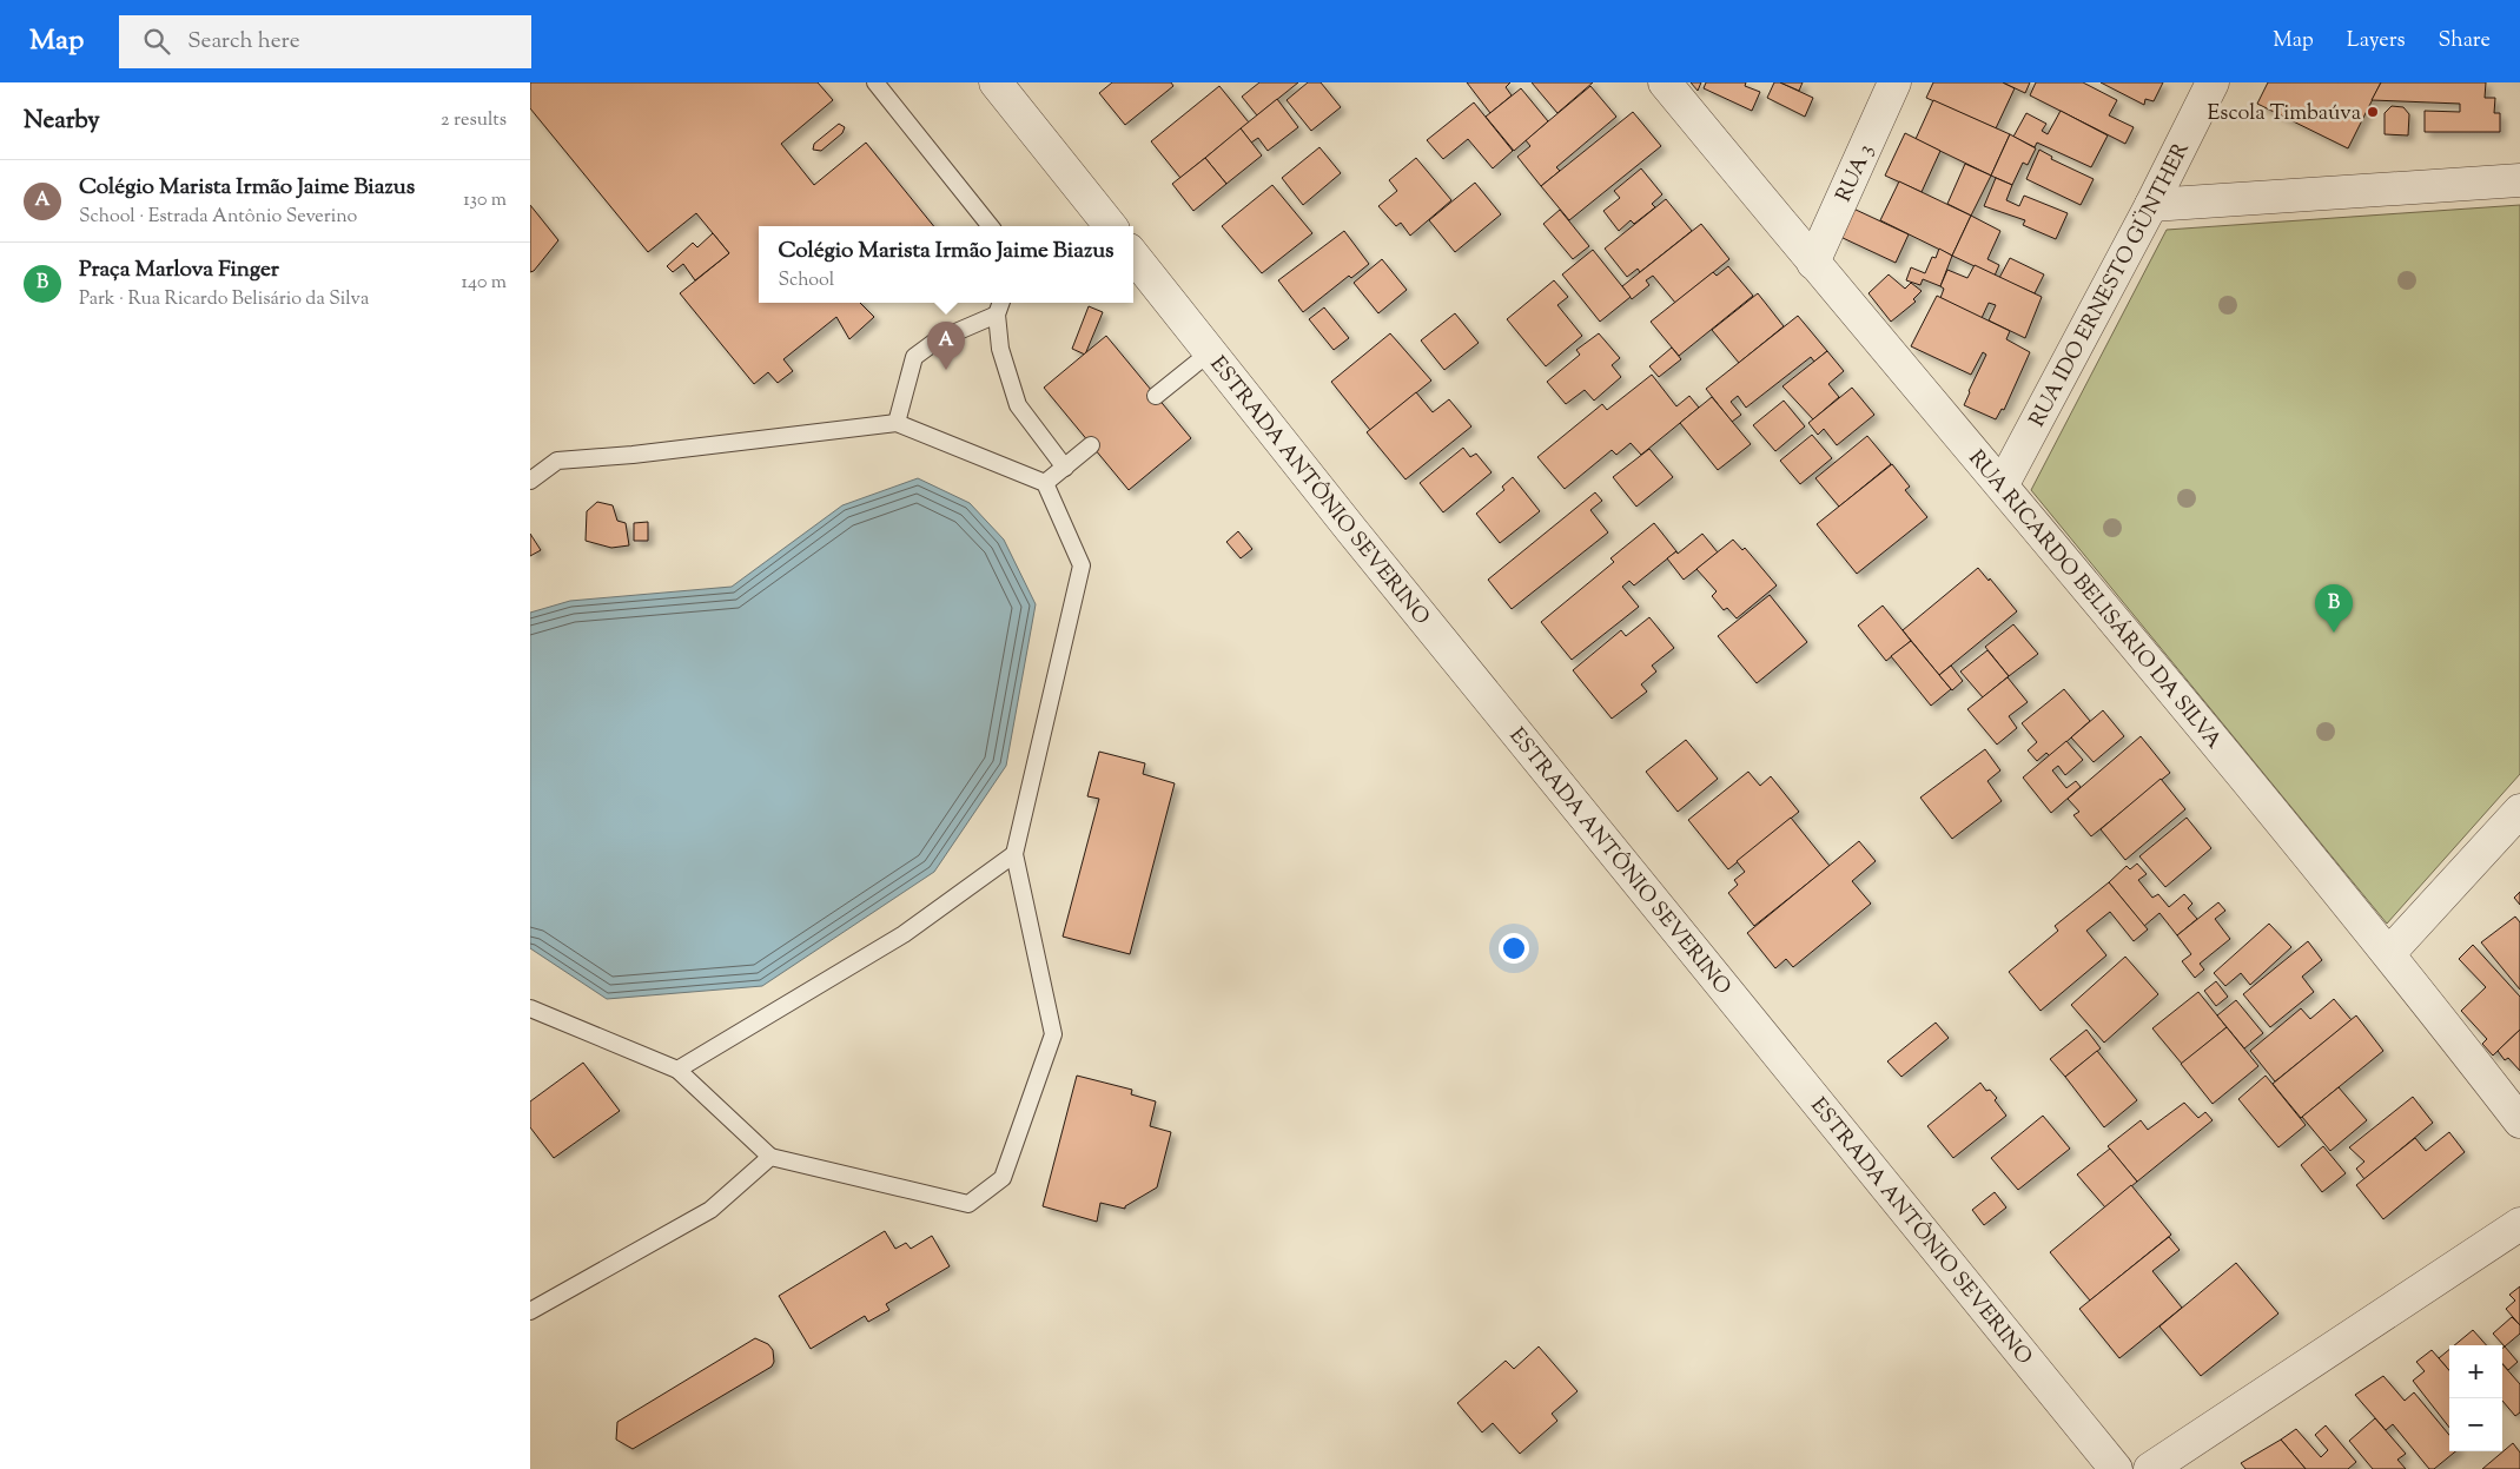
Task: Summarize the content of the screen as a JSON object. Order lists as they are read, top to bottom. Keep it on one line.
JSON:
{"streets":{"street":["RUA 3","RUA IDO ERNESTO GÜNTHER","ESTRADA ANTÔNIO SEVERINO","RUA RICARDO BELISÁRIO DA SILVA"]},"crossings":[["RUA 3","RUA RICARDO BELISÁRIO DA SILVA"],["RUA IDO ERNESTO GÜNTHER","RUA RICARDO BELISÁRIO DA SILVA"]],"places":["Escola Timbaúva"],"page":{"header":"Map","search":"Search here","nav":["Map","Layers","Share"],"heading":["Nearby","2 results"],"list":[{"mark":"A","name":"Colégio Marista Irmão Jaime Biazus","note":"School · Estrada Antônio Severino","value":"130 m"},{"mark":"B","name":"Praça Marlova Finger","note":"Park · Rua Ricardo Belisário da Silva","value":"140 m"}],"popup":["Colégio Marista Irmão Jaime Biazus","School"],"pins":["A","B"],"map_buttons":["+","−"]}}
